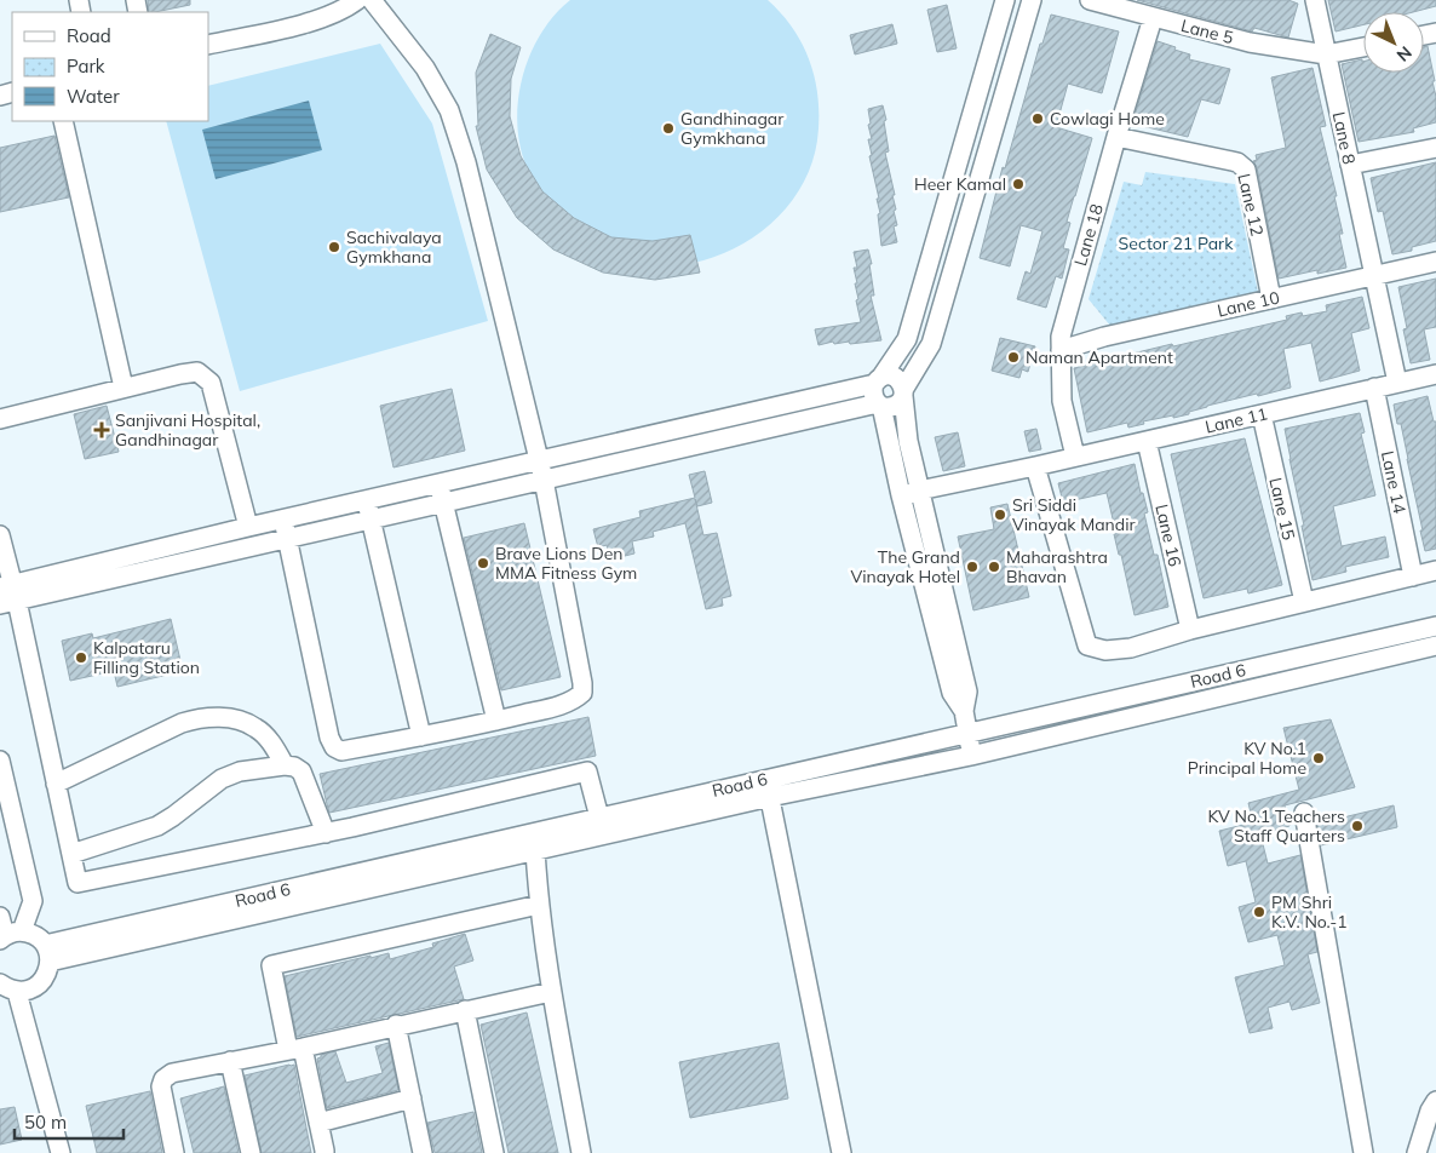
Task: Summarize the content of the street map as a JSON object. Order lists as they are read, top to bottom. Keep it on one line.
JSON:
{"streets":{"street":["Lane 5","Lane 8","Lane 12","Lane 18","Lane 10","Lane 11","Lane 14","Lane 15","Lane 16","Road 6"]},"crossings":[["Lane 5","Lane 8"],["Lane 5","Lane 18"],["Lane 8","Lane 10"],["Lane 12","Lane 18"],["Lane 12","Lane 10"],["Lane 18","Lane 10"],["Lane 18","Lane 11"],["Lane 11","Lane 14"],["Lane 11","Lane 15"],["Lane 11","Lane 16"]],"parks":["Sector 21 Park"],"places":{"other":["Cowlagi Home","Gandhinagar Gymkhana","Heer Kamal","Sachivalaya Gymkhana","Naman Apartment","Sri Siddi Vinayak Mandir","Brave Lions Den MMA Fitness Gym","The Grand Vinayak Hotel","Maharashtra Bhavan","Kalpataru Filling Station","KV No.1 Principal Home","KV No.1 Teachers Staff Quarters","PM Shri K.V. No.-1"],"health":["Sanjivani Hospital, Gandhinagar"]},"legend":["Road","Park","Water"],"scale_bar":"50 m","north":"bottom right"}
